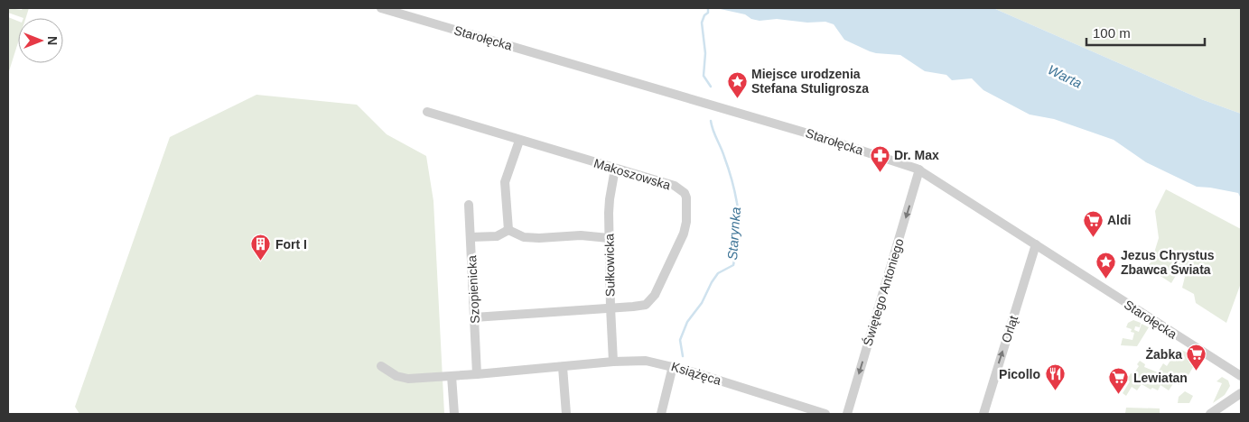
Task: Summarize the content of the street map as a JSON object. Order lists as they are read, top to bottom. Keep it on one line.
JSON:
{"streets":{"street":["Starołęcka","Makoszowska","Sułkowicka","Szopienicka","Świętego Antoniego","Orląt","Książęca"]},"crossings":[["Starołęcka","Świętego Antoniego"],["Starołęcka","Orląt"],["Makoszowska","Sułkowicka"],["Makoszowska","Szopienicka"],["Sułkowicka","Książęca"],["Szopienicka","Książęca"]],"one_way":["Świętego Antoniego","Orląt"],"water":["Warta","Starynka"],"places":{"place":["Miejsce urodzenia Stefana Stuligrosza","Jezus Chrystus Zbawca Świata"],"pharmacy":["Dr. Max"],"supermarket":["Aldi","Żabka","Lewiatan"],"building":["Fort I"],"restaurant":["Picollo"]},"scale_bar":"100 m","north":"right"}
